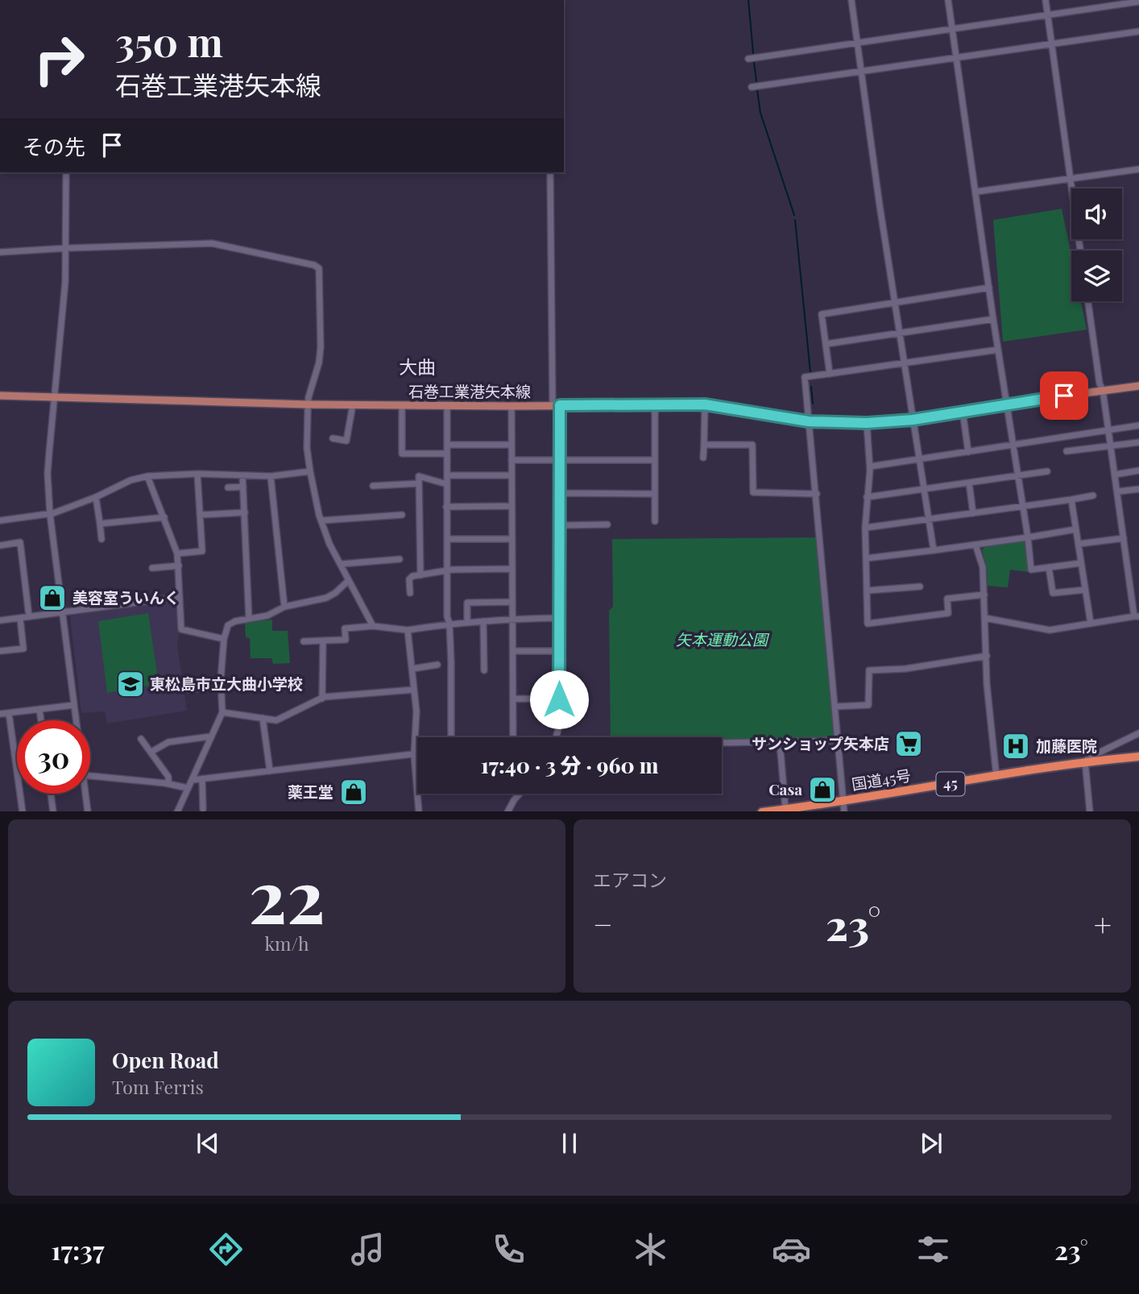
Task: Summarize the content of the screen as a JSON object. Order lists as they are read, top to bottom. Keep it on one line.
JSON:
{"streets":{"highway":["国道45号","45"],"main road":["石巻工業港矢本線"]},"districts":["大曲"],"parks":["矢本運動公園"],"places":{"shop":["美容室ういんく","Casa","薬王堂"],"school or university":["東松島市立大曲小学校"],"supermarket":["サンショップ矢本店"],"hospital":["加藤医院"]},"page":{"turn":["350 m","石巻工業港矢本線"],"then":"その先","limit":"30","trip":"17:40 · 3 分 · 960 m","tile":[["22","km/h"],"エアコン"],"heat":["−","23°","+"],"song":["Open Road","Tom Ferris"],"tabs":["17:37","23°"]}}
